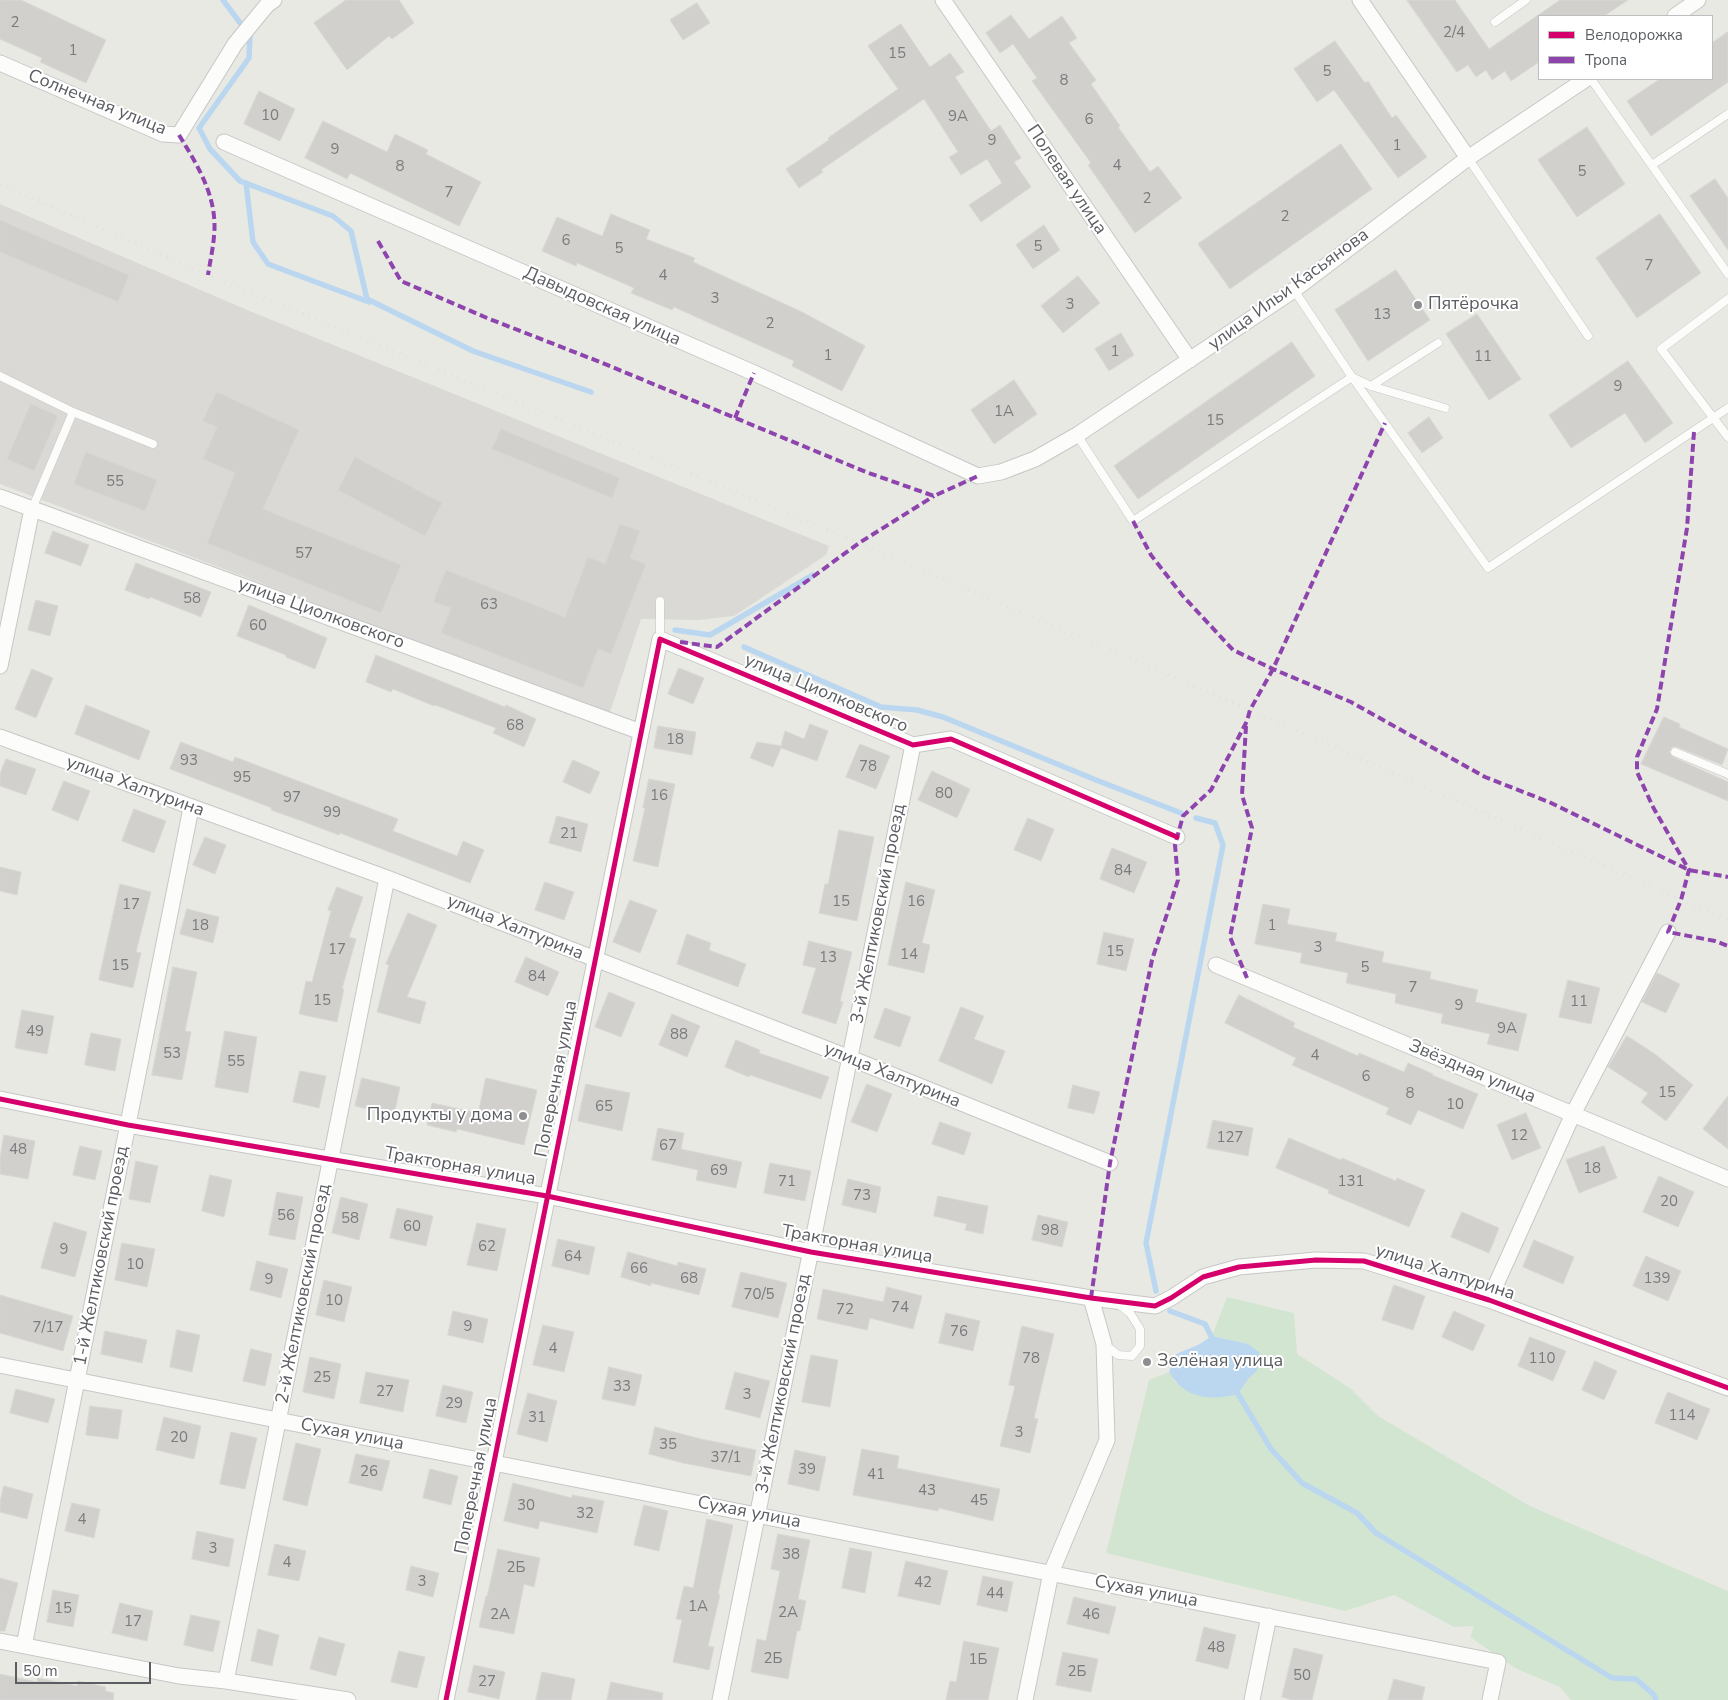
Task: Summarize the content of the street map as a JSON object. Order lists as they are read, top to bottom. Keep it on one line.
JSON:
{"streets":{"street":["Солнечная улица","Полевая улица","улица Ильи Касьянова","Давыдовская улица","улица Циолковского","улица Халтурина","3-й Желтиковский проезд","Звёздная улица","Поперечная улица","Тракторная улица","1-й Желтиковский проезд","2-й Желтиковский проезд","Сухая улица"]},"crossings":[["Полевая улица","улица Ильи Касьянова"],["улица Ильи Касьянова","Давыдовская улица"],["улица Циолковского","3-й Желтиковский проезд"],["улица Циолковского","Поперечная улица"],["улица Халтурина","3-й Желтиковский проезд"],["улица Халтурина","Поперечная улица"],["улица Халтурина","Тракторная улица"],["улица Халтурина","1-й Желтиковский проезд"],["улица Халтурина","2-й Желтиковский проезд"],["3-й Желтиковский проезд","Тракторная улица"],["3-й Желтиковский проезд","Сухая улица"],["Поперечная улица","Тракторная улица"],["Поперечная улица","Сухая улица"],["Тракторная улица","1-й Желтиковский проезд"],["Тракторная улица","2-й Желтиковский проезд"],["1-й Желтиковский проезд","Сухая улица"],["2-й Желтиковский проезд","Сухая улица"]],"places":["Пятёрочка","Продукты у дома","Зелёная улица"],"house_numbers":["2","2/4","1","15","5","8","10","9А","6","9","1","9","4","8","5","7","2","2","6","5","5","7","4","3","3","13","2","1","1","11","9","1А","15","55","57","58","63","60","68","18","93","78","95","80","16","97","99","21","84","15","16","17","18","1","3","17","15","14","13","15","5","84","7","15","11","9","9А","49","88","53","4","55","6","15","8","10","65","12","127","67","48","18","69","71","131","73","20","56","58","60","98","62","9","64","10","66","68","139","9","70/5","10","74","72","9","7/17","76","4","78","110","25","33","27","3","29","114","31","3","20","35","37/1","39","26","41","43","45","30","32","4","3","38","4","2Б","3","42","44","1А","15","2А","2А","46","17","48","2Б","1Б","2Б","50","27"],"legend":["Велодорожка","Тропа"],"scale_bar":"50 m"}
